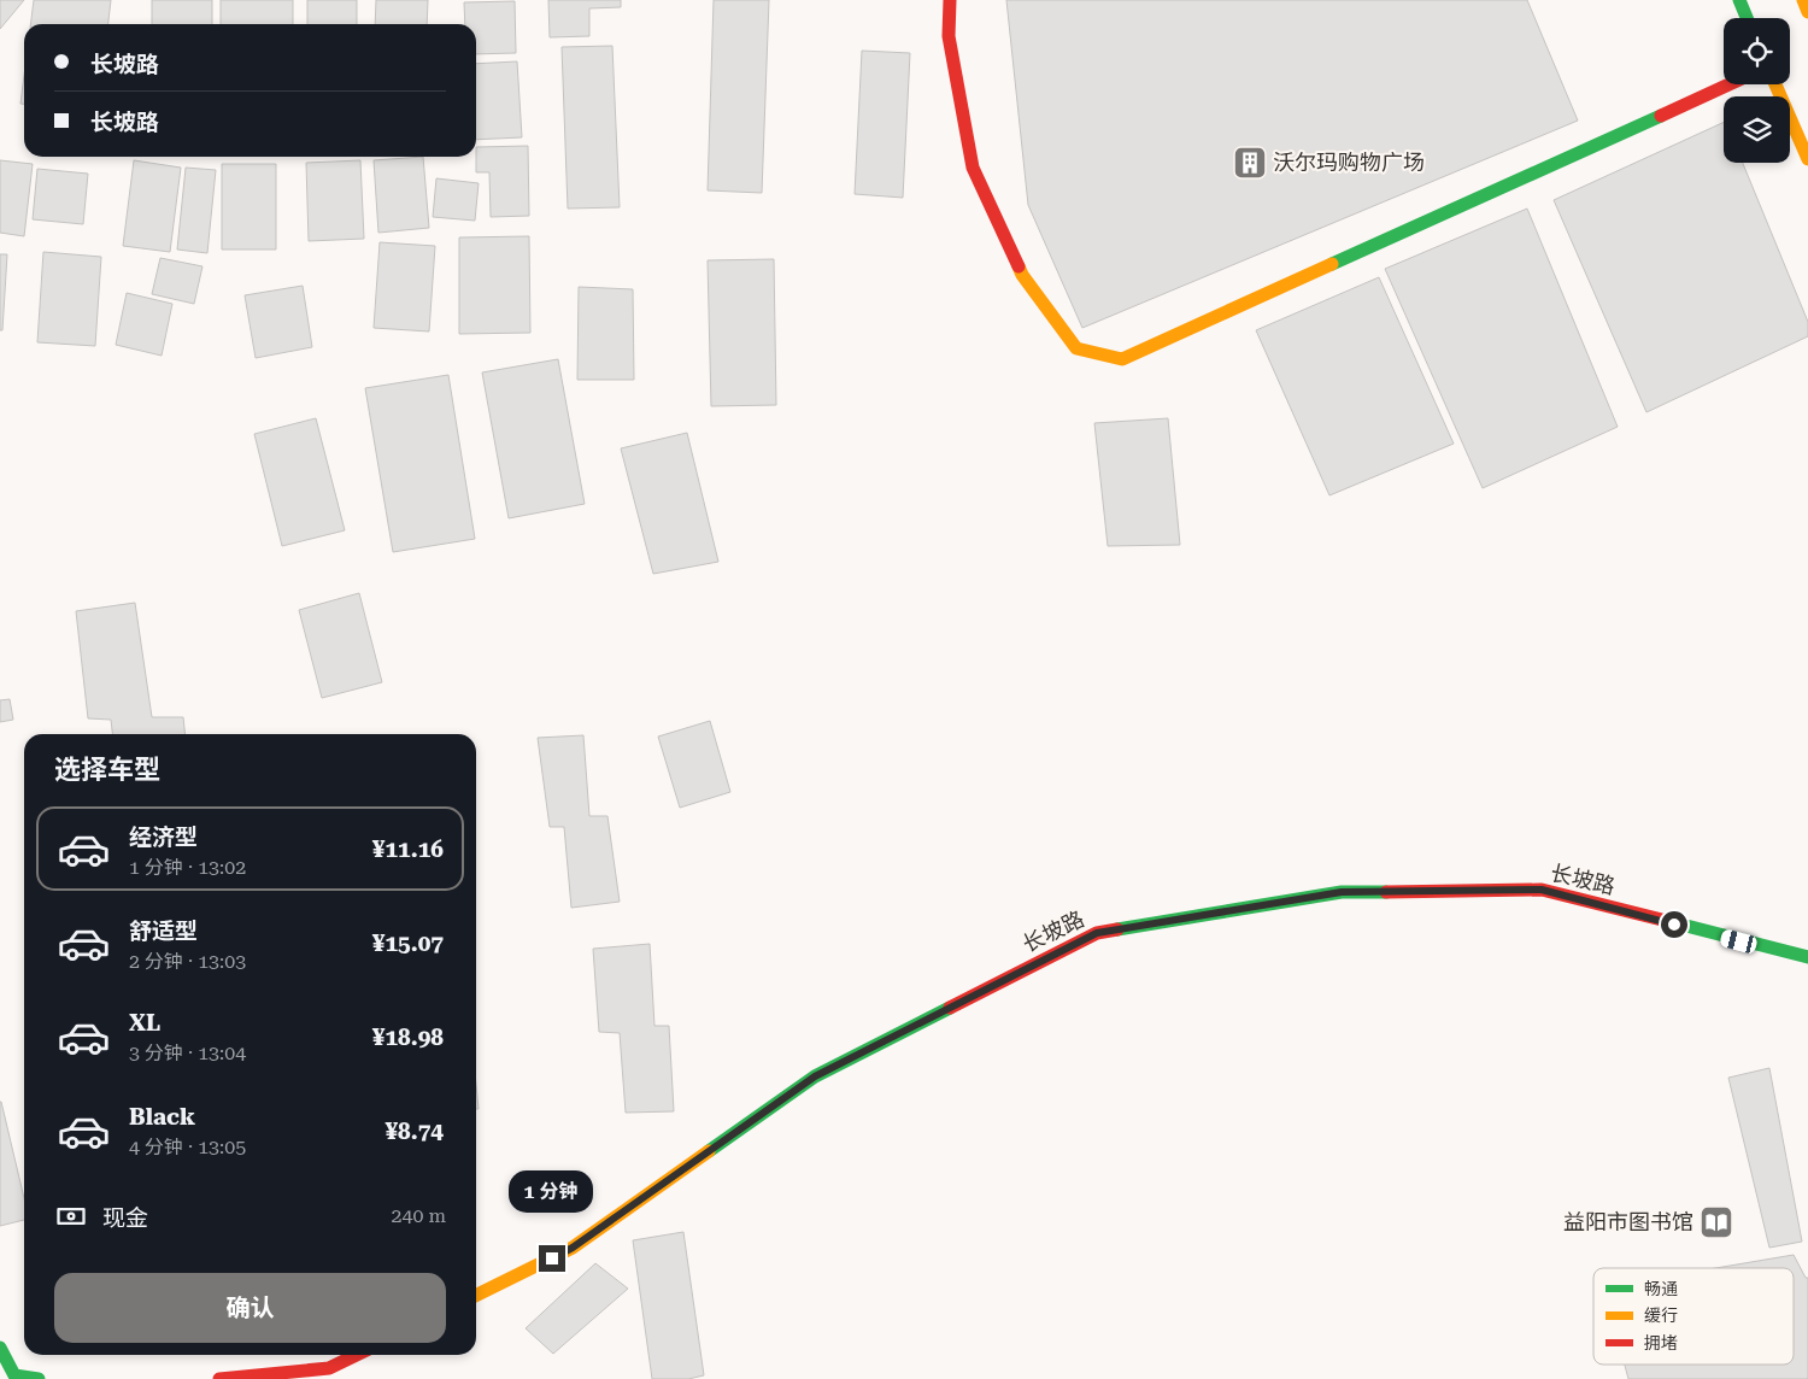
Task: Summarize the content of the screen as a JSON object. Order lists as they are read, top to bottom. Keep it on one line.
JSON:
{"streets":{"street":["长坡路"]},"places":{"building":["沃尔玛购物广场"],"library":["益阳市图书馆"]},"legend":["畅通","缓行","拥堵"],"page":{"banner":["长坡路","长坡路"],"heading":"选择车型","list":[{"name":"经济型","note":"1 分钟 · 13:02","value":"¥11.16"},{"name":"舒适型","note":"2 分钟 · 13:03","value":"¥15.07"},{"name":"XL","note":"3 分钟 · 13:04","value":"¥18.98"},{"name":"Black","note":"4 分钟 · 13:05","value":"¥8.74"}],"bubble":"1 分钟","pay":["现金","240 m"],"buttons":"确认"}}
